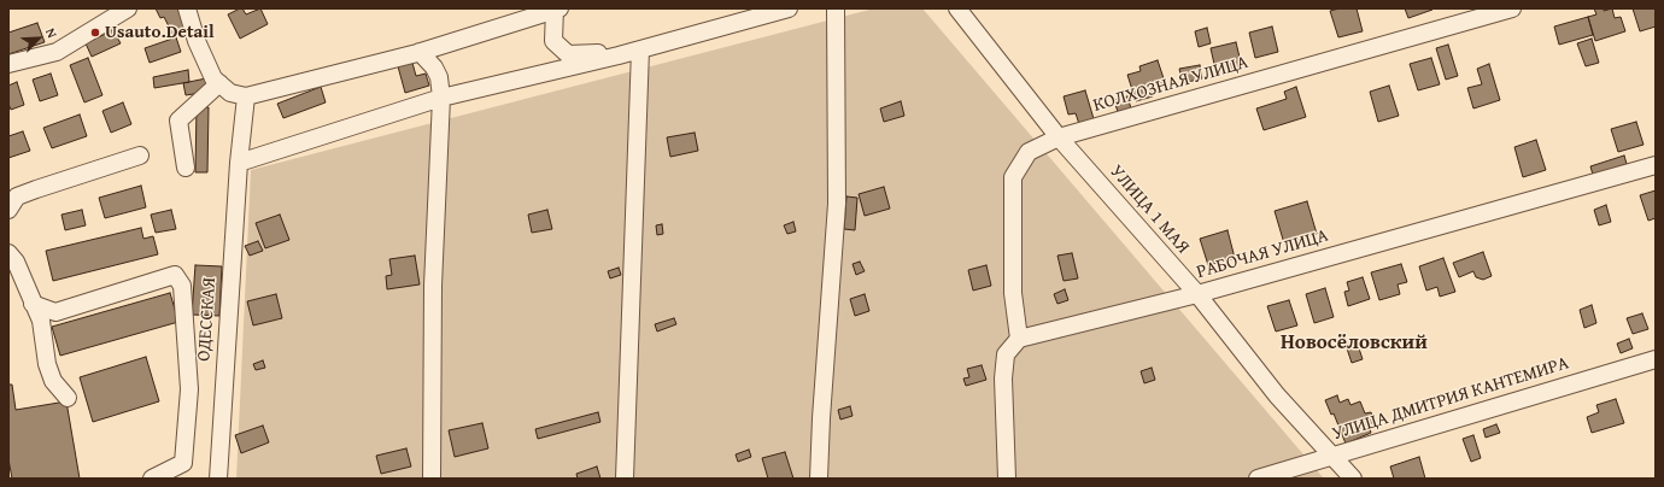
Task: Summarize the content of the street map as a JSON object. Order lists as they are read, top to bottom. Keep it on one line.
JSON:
{"streets":{"street":["КОЛХОЗНАЯ УЛИЦА","УЛИЦА 1 МАЯ","РАБОЧАЯ УЛИЦА","ОДЕССКАЯ","УЛИЦА ДМИТРИЯ КАНТЕМИРА"]},"crossings":[["КОЛХОЗНАЯ УЛИЦА","УЛИЦА 1 МАЯ"],["КОЛХОЗНАЯ УЛИЦА","РАБОЧАЯ УЛИЦА"],["УЛИЦА 1 МАЯ","РАБОЧАЯ УЛИЦА"],["УЛИЦА 1 МАЯ","УЛИЦА ДМИТРИЯ КАНТЕМИРА"]],"districts":["Новосёловский"],"places":["Usauto.Detail"],"north":"top right"}
